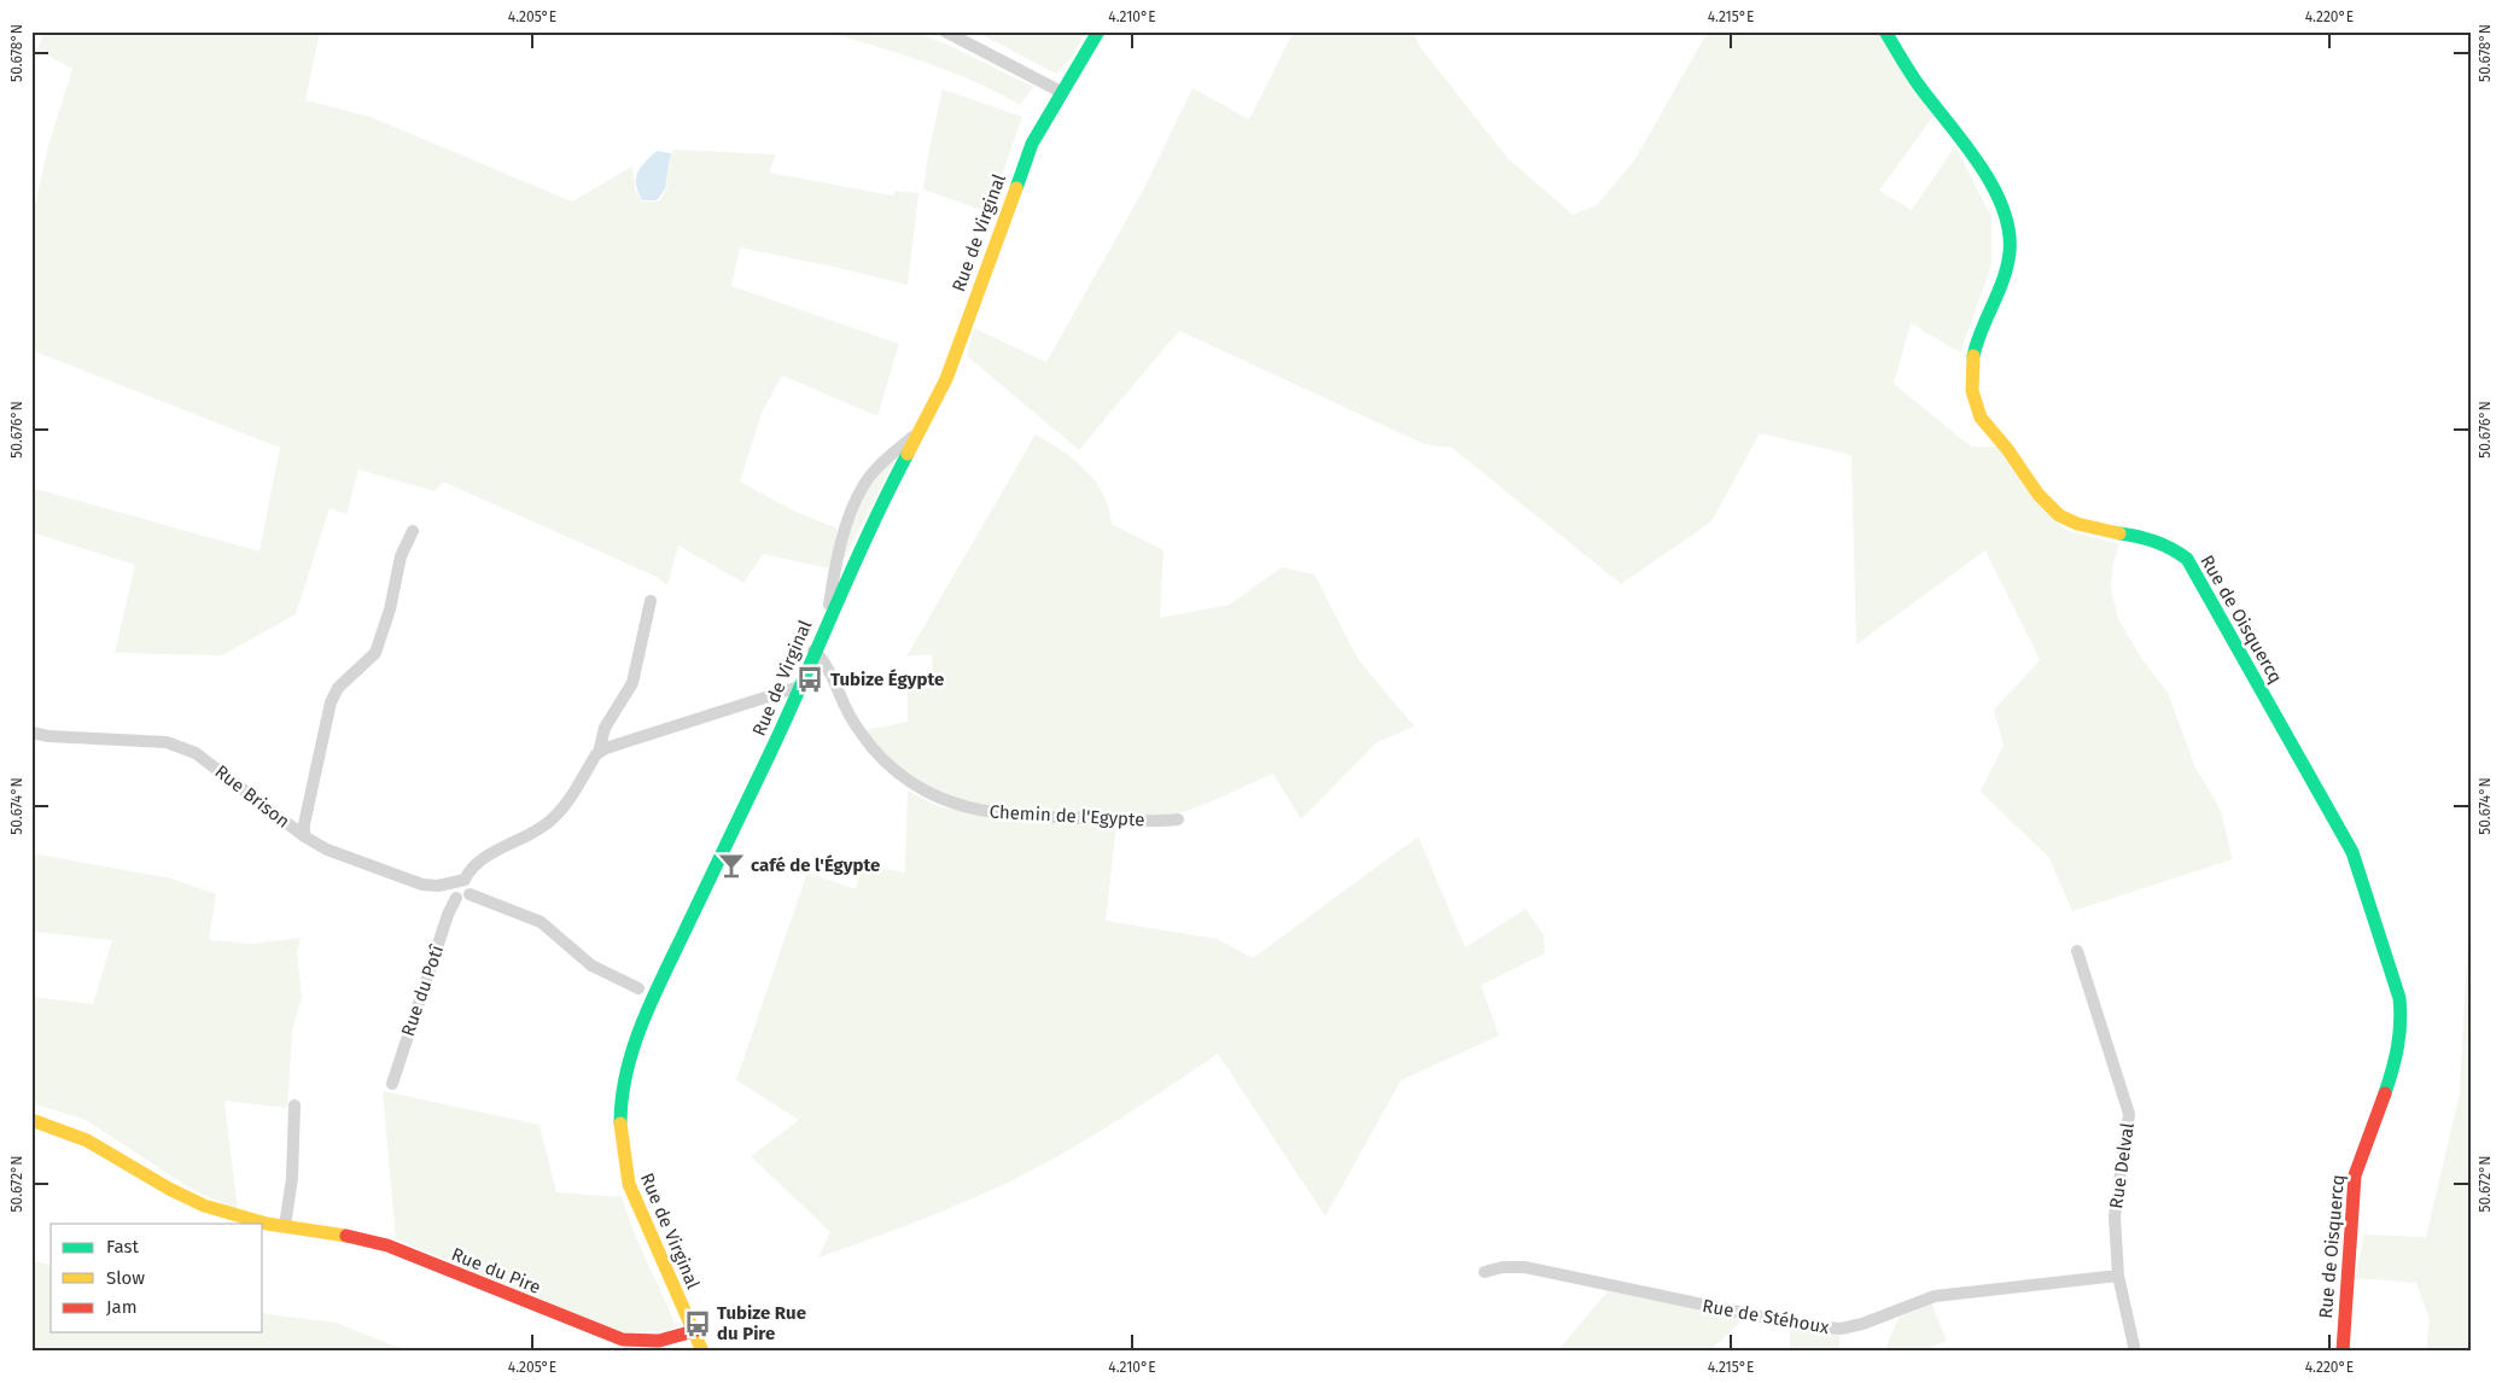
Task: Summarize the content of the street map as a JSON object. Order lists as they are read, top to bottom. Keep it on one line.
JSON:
{"streets":{"street":["Rue de Virginal","Rue de Oisquercq","Rue Brison","Chemin de l'Egypte","Rue du Potî","Rue Delval","Rue du Pire","Rue de Stéhoux"]},"crossings":[["Rue de Virginal","Chemin de l'Egypte"],["Rue de Virginal","Rue du Pire"],["Rue Brison","Rue du Potî"],["Rue Delval","Rue de Stéhoux"]],"places":{"bus stop":["Tubize Égypte","Tubize Rue du Pire"],"bar":["café de l'Égypte"]},"legend":["Fast","Slow","Jam"],"coordinates":["4.205°E","4.210°E","4.215°E","4.220°E","50.678°N","50.676°N","50.674°N","50.672°N"]}
